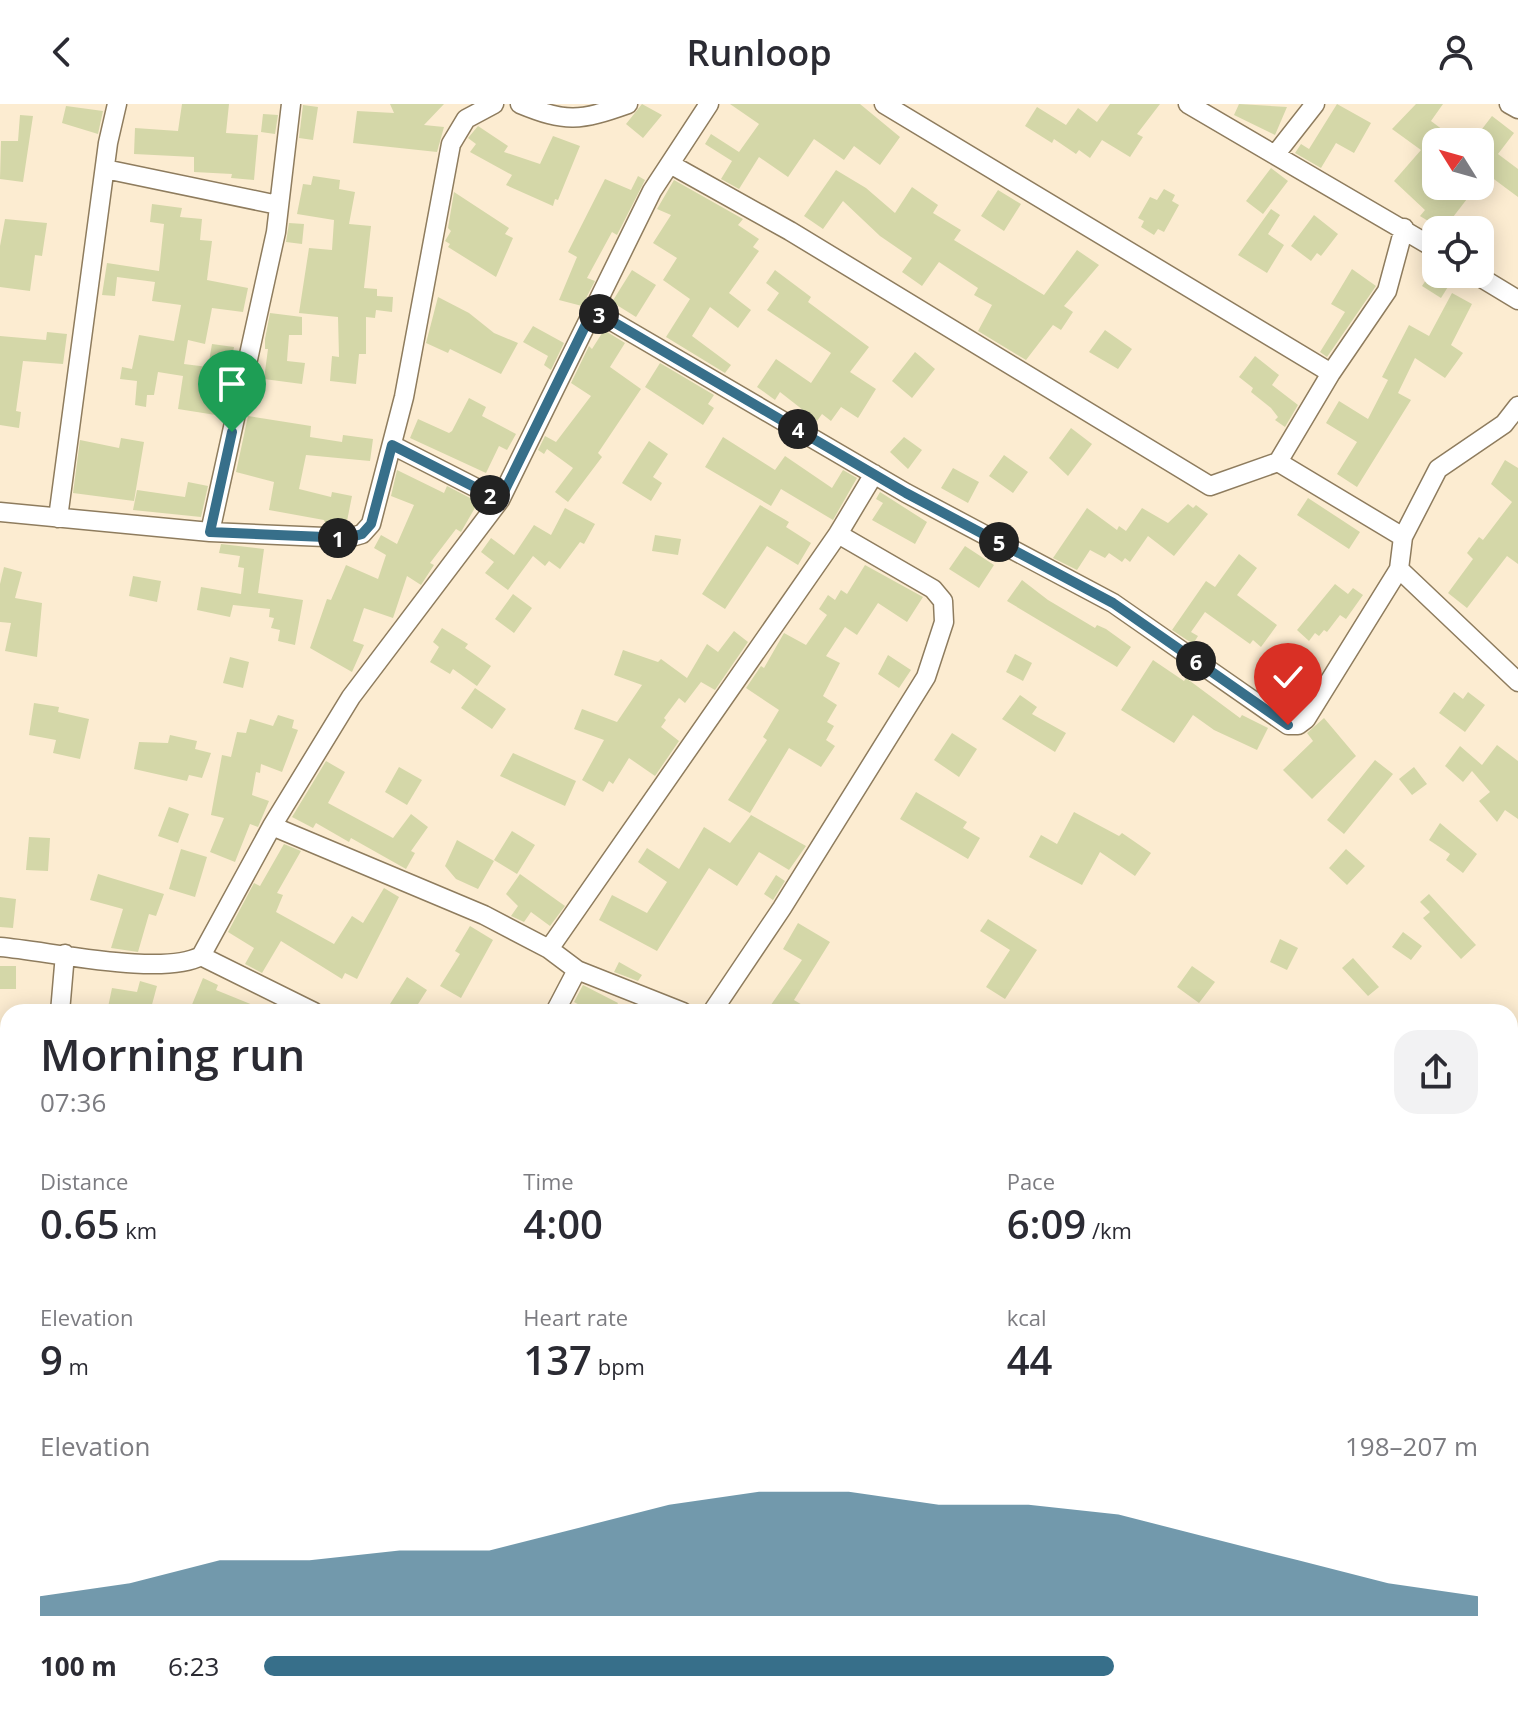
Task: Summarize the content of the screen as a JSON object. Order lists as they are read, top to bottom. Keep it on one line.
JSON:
{"north":"top left","page":{"header":"Runloop","pins":["3","4","2","1","5","6"],"heading":["Morning run","07:36"],"stats":[["Distance","0.65 km"],["Time","4:00"],["Pace","6:09 /km"],["Elevation","9 m"],["Heart rate","137 bpm"],["kcal","44"]],"chart":["Elevation","198–207 m"],"list":[{"name":"100 m","note":"6:23"}]}}
